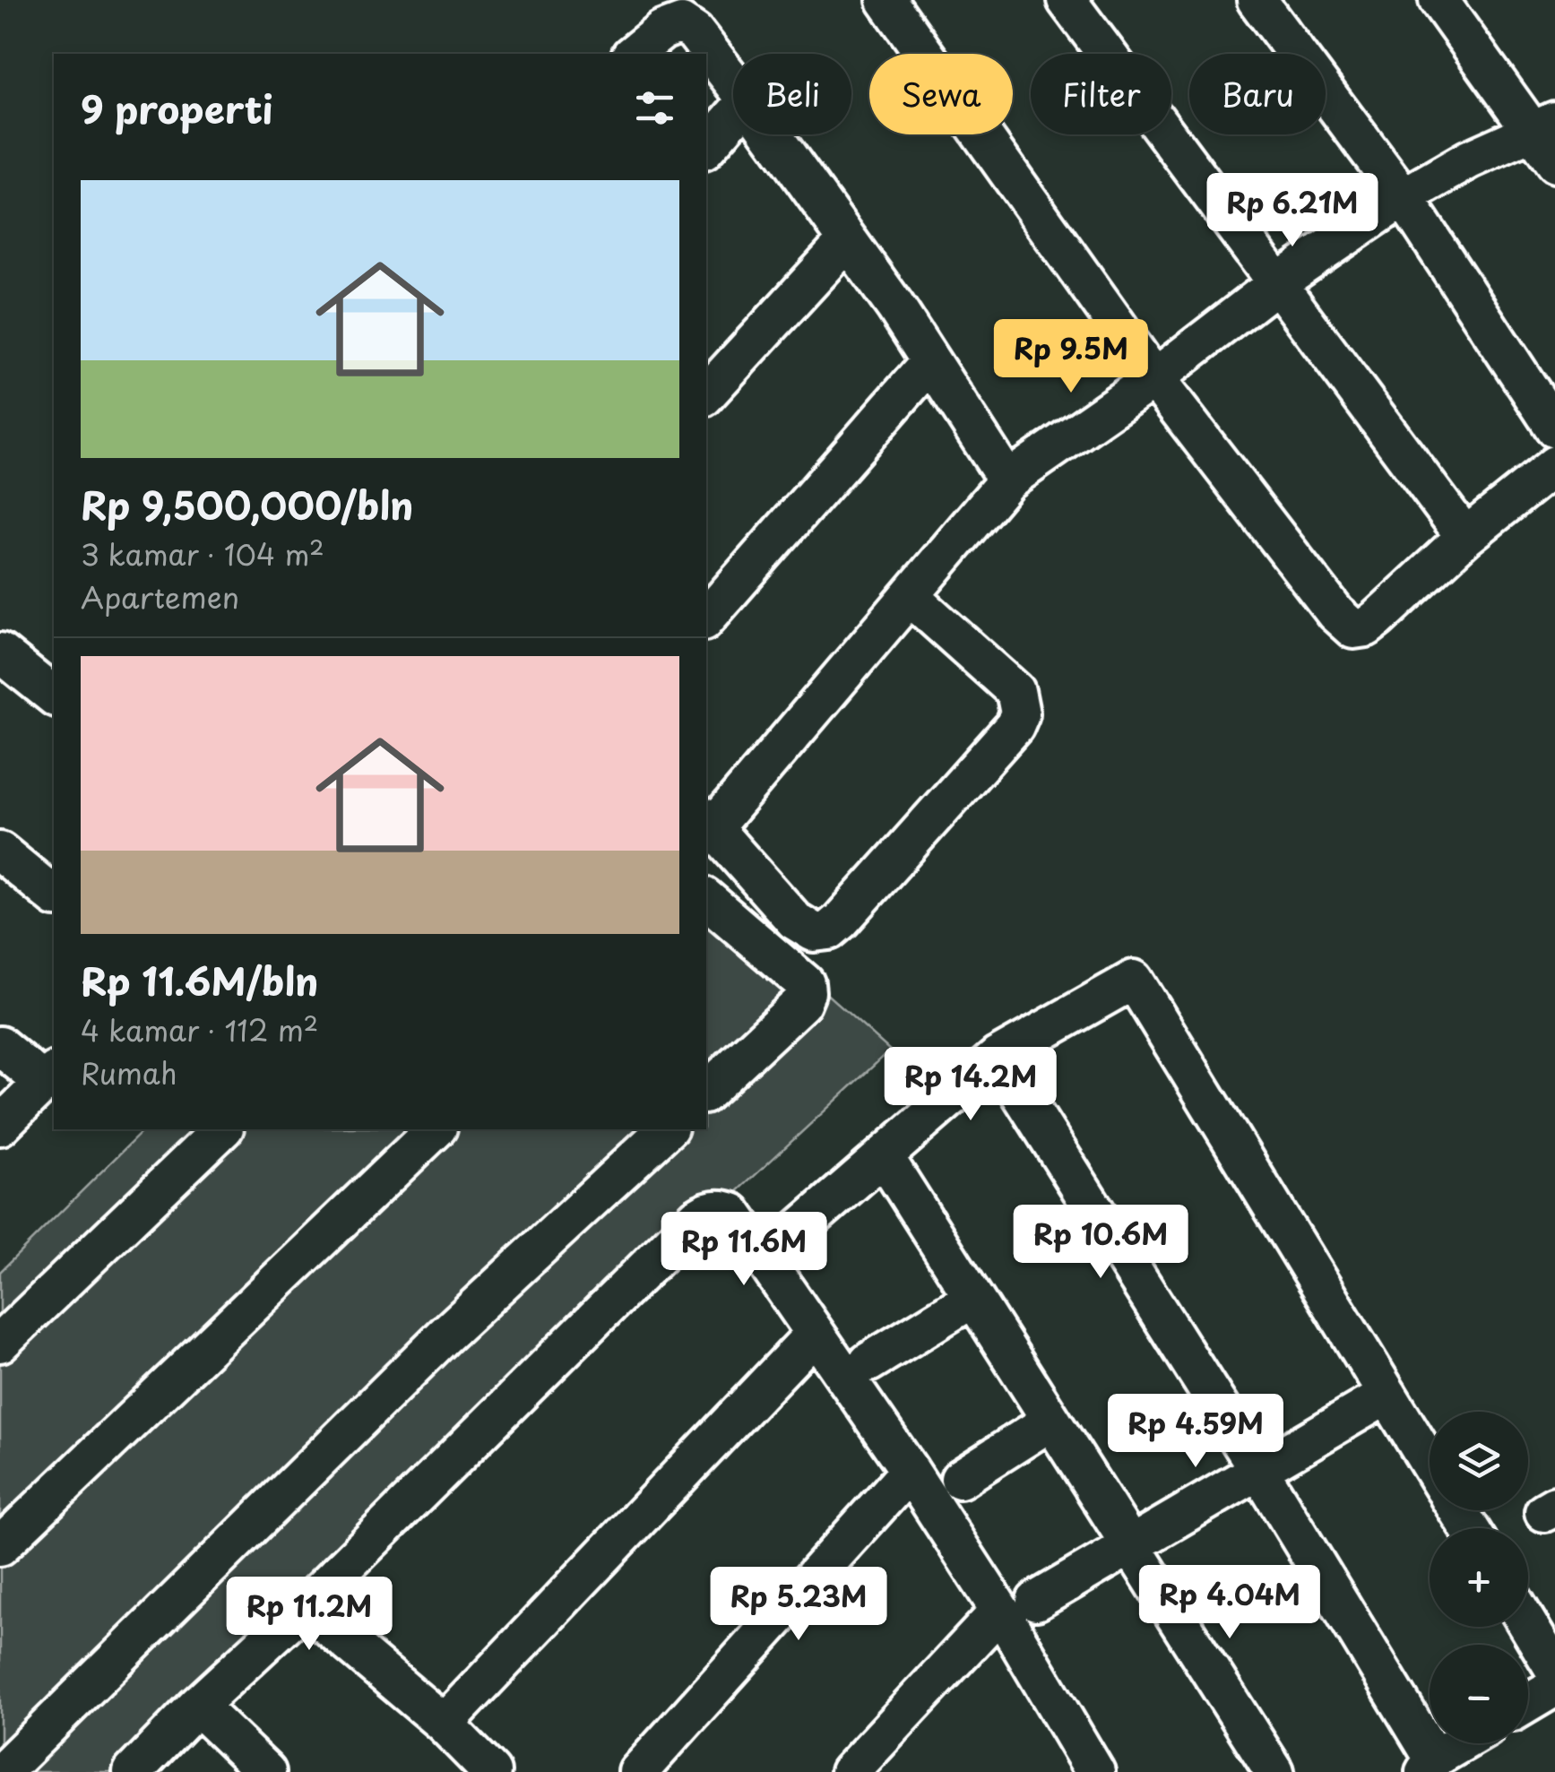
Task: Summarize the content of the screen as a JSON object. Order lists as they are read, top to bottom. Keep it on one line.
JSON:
{"page":{"chip":["Beli","Sewa","Filter","Baru"],"heading":"9 properti","list":[{"name":"Rp 9,500,000/bln","note":"3 kamar · 104 m² · Apartemen"},{"name":"Rp 11.6M/bln","note":"4 kamar · 112 m² · Rumah"}],"price":["Rp 6.21M","Rp 9.5M","Rp 14.2M","Rp 10.6M","Rp 11.6M","Rp 4.59M","Rp 4.04M","Rp 5.23M","Rp 11.2M"],"map_buttons":["+","−"]}}
